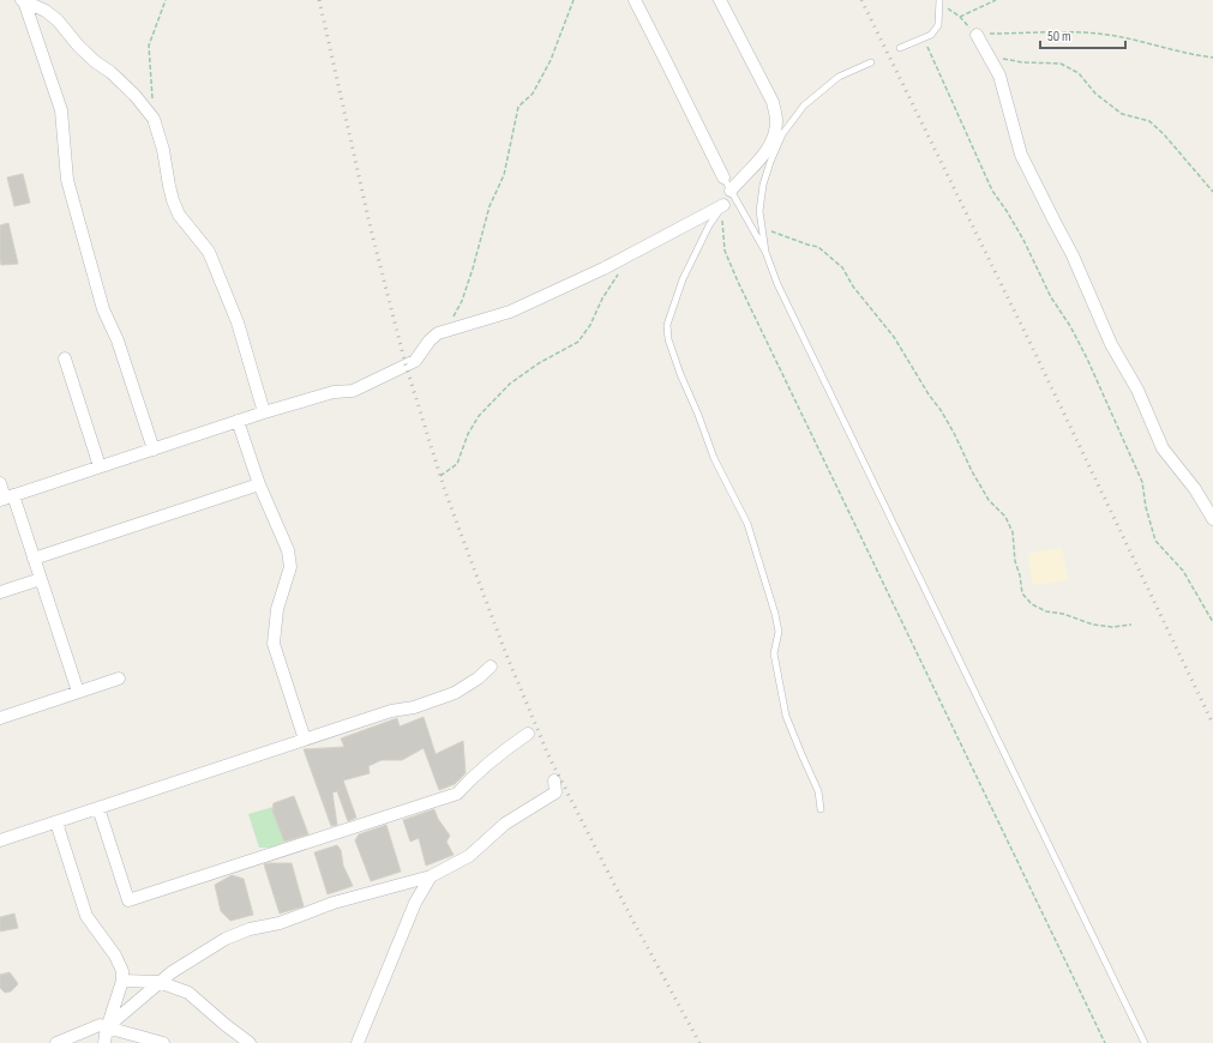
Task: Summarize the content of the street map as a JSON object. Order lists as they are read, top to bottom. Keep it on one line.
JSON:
{"scale_bar":"50 m"}
